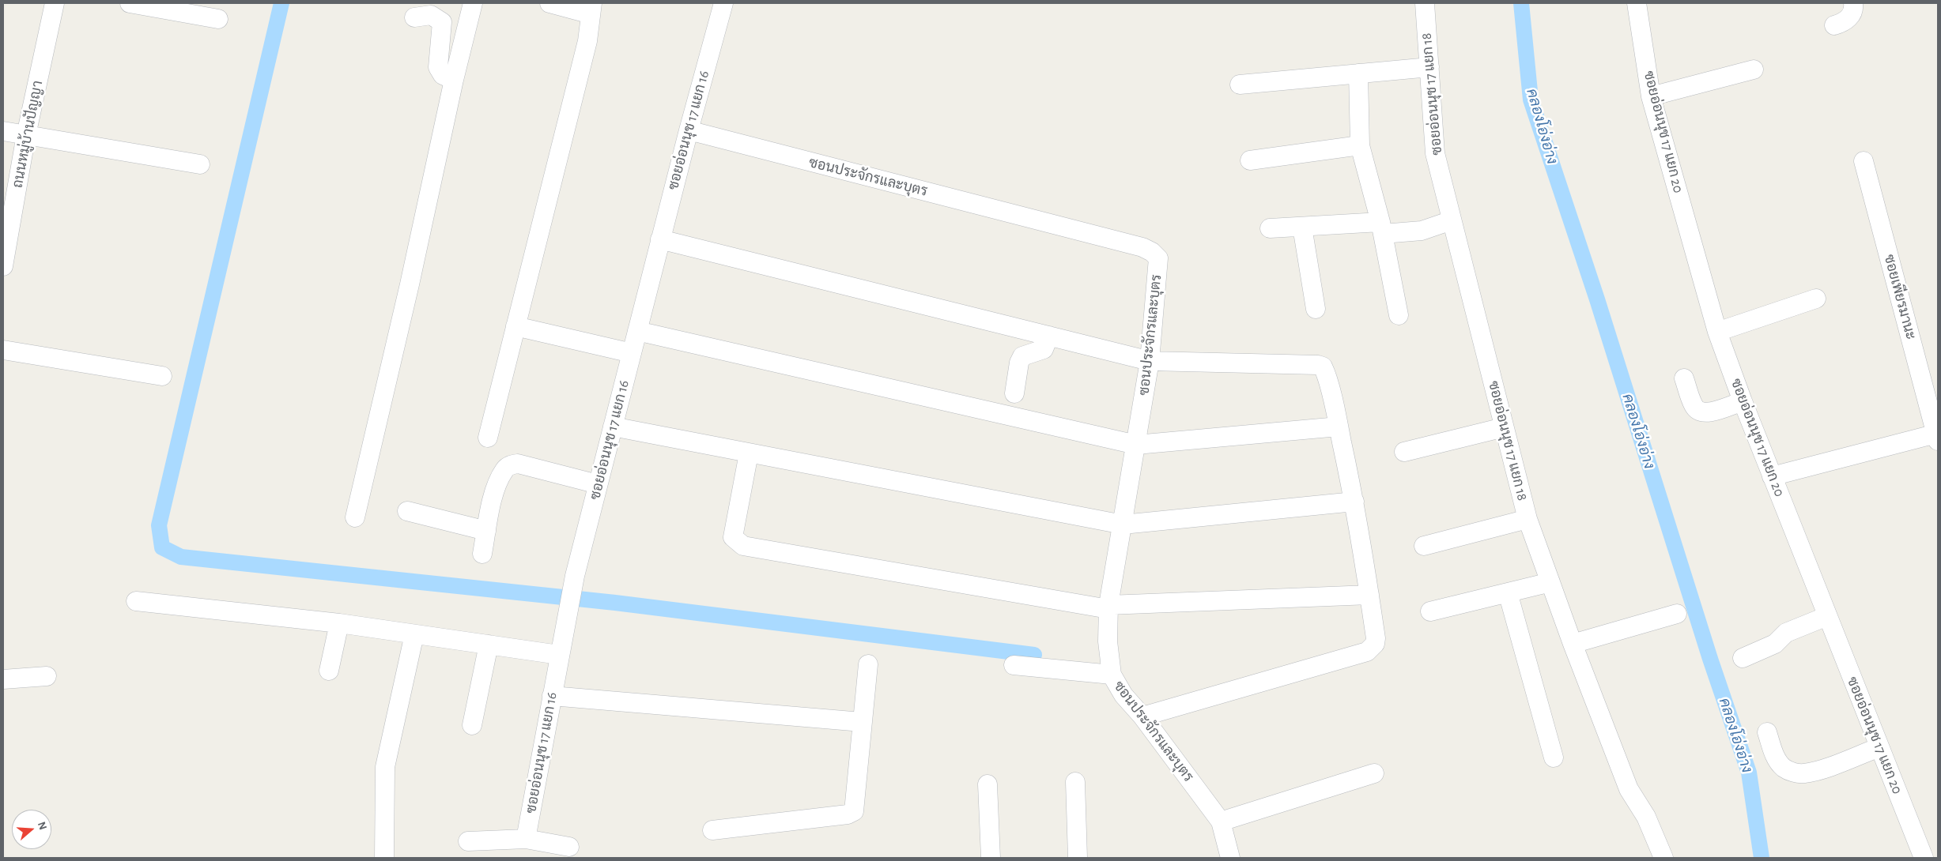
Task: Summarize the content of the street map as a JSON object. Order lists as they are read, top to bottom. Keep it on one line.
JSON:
{"streets":{"street":["ซอยอ่อนนุช 17 แยก 18","ซอยอ่อนนุช 17 แยก 16","ซอยอ่อนนุช 17 แยก 20","ถนนหมู่บ้านปัญญา","ซอนประจักรและบุตร","ซอยเพียรมานะ"]},"crossings":[["ซอยอ่อนนุช 17 แยก 16","ซอนประจักรและบุตร"],["ซอยอ่อนนุช 17 แยก 20","ซอยเพียรมานะ"]],"water":["คลองโอ่งอ่าง"],"north":"right"}
